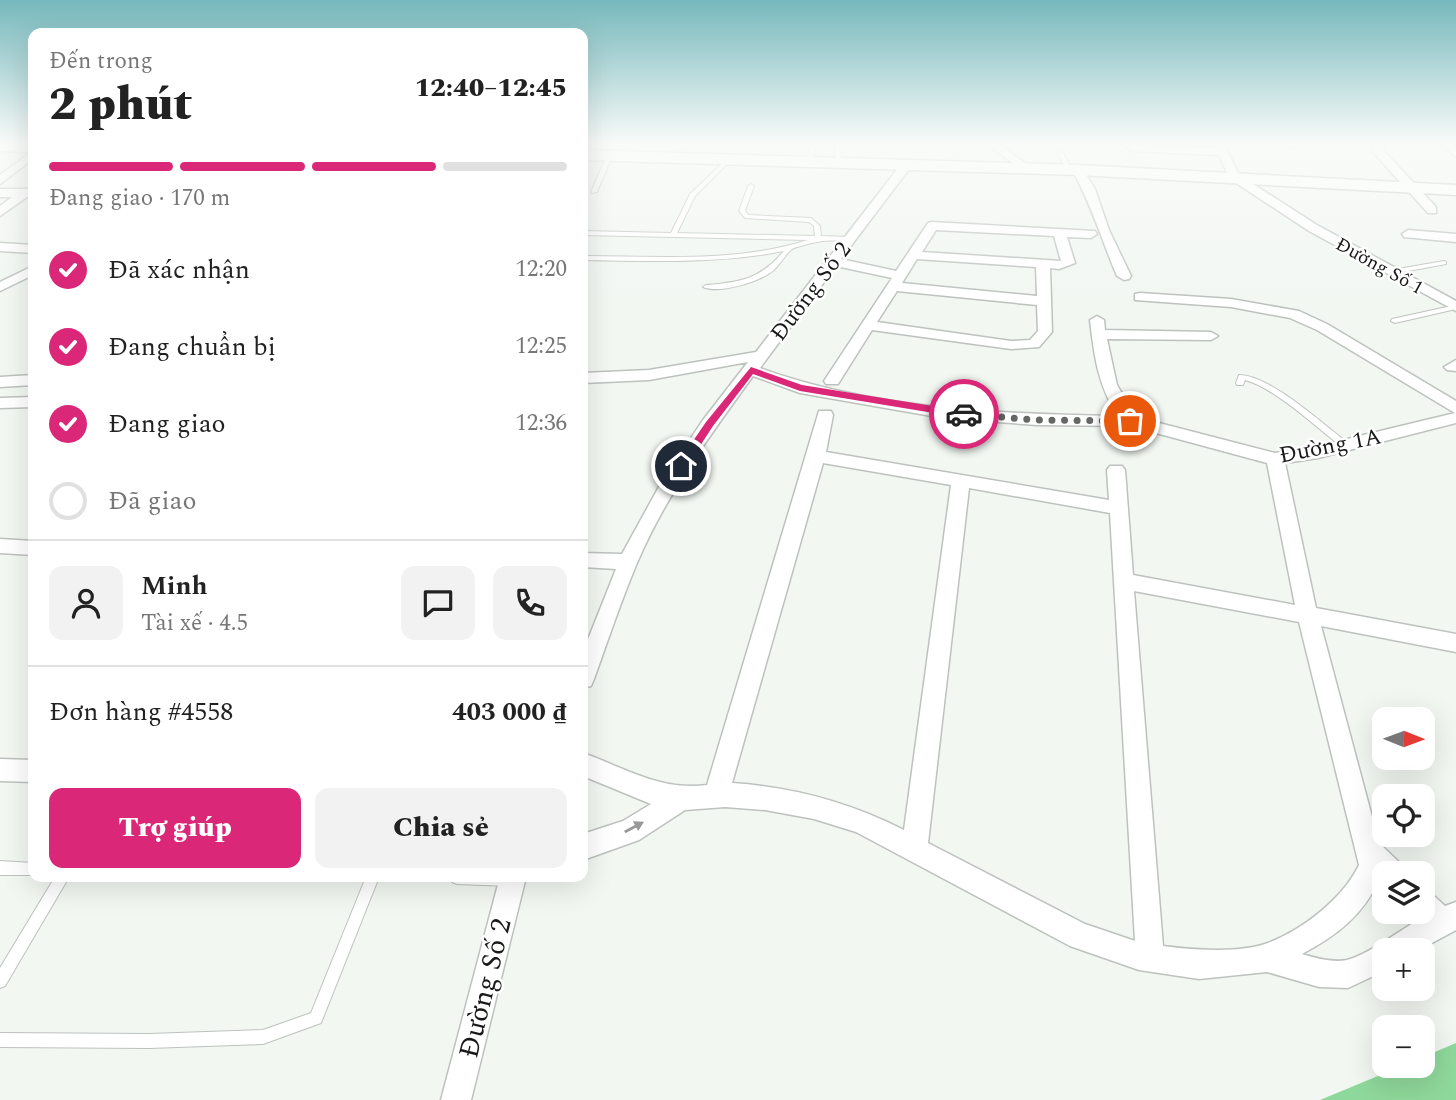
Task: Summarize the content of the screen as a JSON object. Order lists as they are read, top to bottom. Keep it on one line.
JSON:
{"streets":{"street":["Đường Số 1","Đường Số 2","Đường 1A"]},"crossings":[["Đường Số 2","Đường 1A"]],"north":"right","page":{"heading":["2 phút","Đến trong","12:40–12:45"],"panel":["Minh","Tài xế · 4.5","Đơn hàng #4558","403 000 ₫"],"bar":"Đang giao · 170 m","list":[["Đã xác nhận","12:20"],["Đang chuẩn bị","12:25"],["Đang giao","12:36"],"Đã giao"],"map_buttons":["+","−"],"buttons":["Trợ giúp","Chia sẻ"]}}
